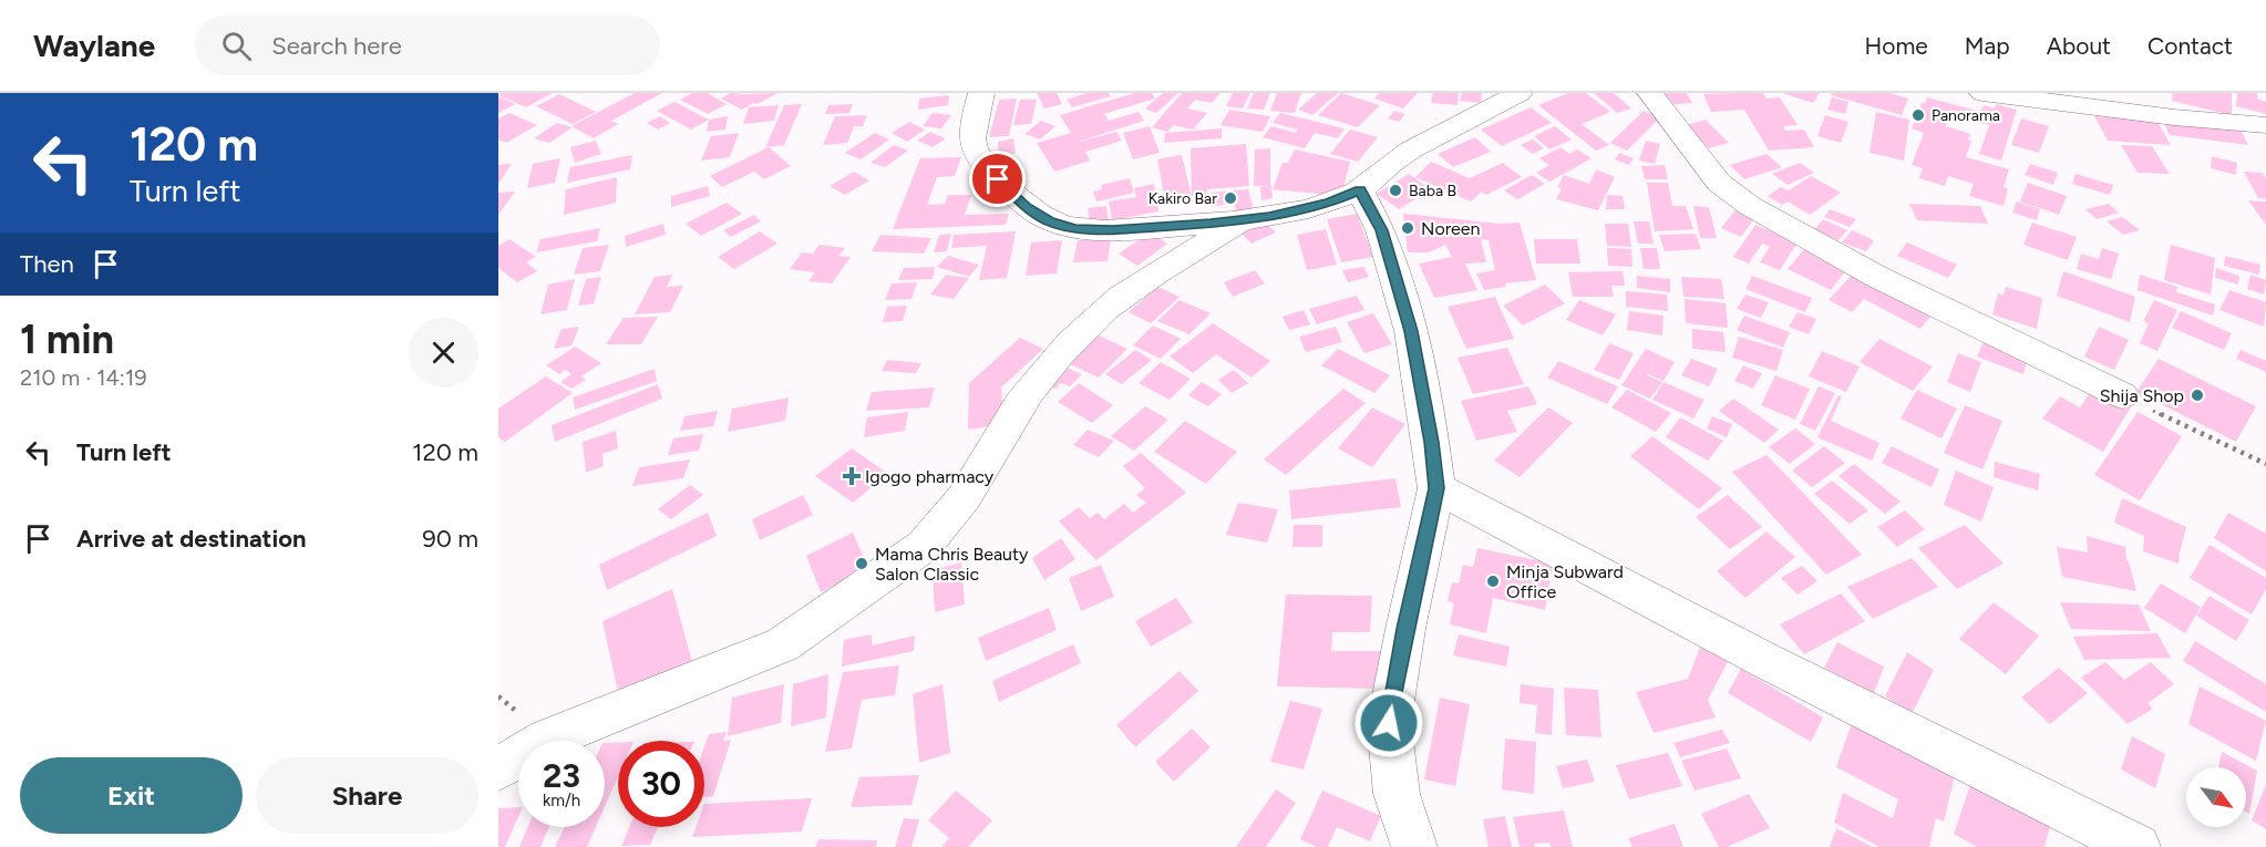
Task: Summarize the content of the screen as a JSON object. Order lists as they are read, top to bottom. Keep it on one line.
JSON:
{"places":{"other":["Panorama","Baba B","Kakiro Bar","Noreen","Shija Shop","Mama Chris Beauty Salon Classic","Minja Subward Office"],"health":["Igogo pharmacy"]},"north":"bottom right","page":{"header":"Waylane","search":"Search here","nav":["Home","Map","About","Contact"],"turn":["120 m","Turn left"],"then":"Then","heading":["1 min","210 m · 14:19"],"list":[{"name":"Turn left","value":"120 m"},{"name":"Arrive at destination","value":"90 m"}],"speed":"23 km/h","limit":"30","buttons":["Exit","Share"]}}
